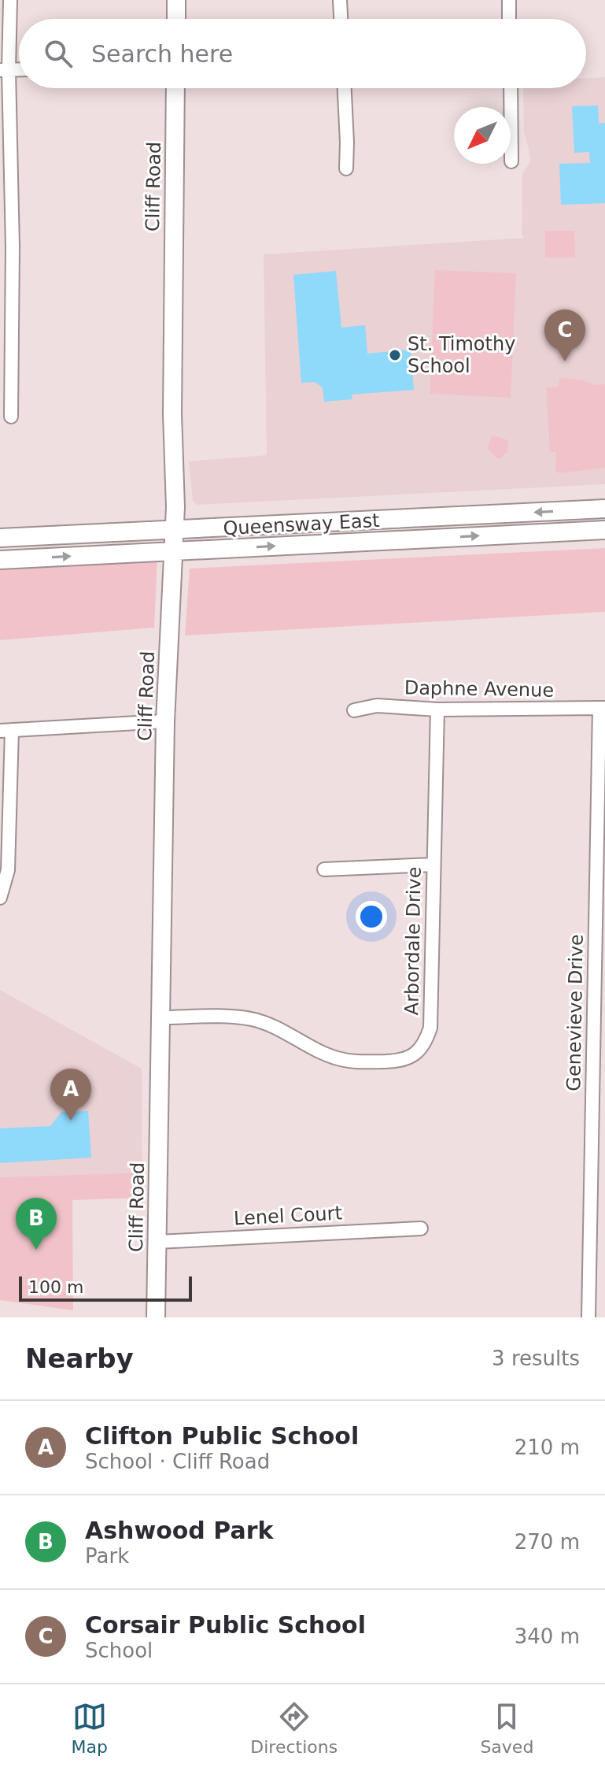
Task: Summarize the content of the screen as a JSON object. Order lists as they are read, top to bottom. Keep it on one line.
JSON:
{"streets":{"street":["Cliff Road","Queensway East","Daphne Avenue","Arbordale Drive","Genevieve Drive","Lenel Court"]},"crossings":[["Cliff Road","Queensway East"],["Cliff Road","Arbordale Drive"],["Cliff Road","Lenel Court"],["Daphne Avenue","Arbordale Drive"],["Daphne Avenue","Genevieve Drive"]],"places":["St. Timothy School"],"scale_bar":"100 m","north":"bottom left","page":{"search":"Search here","pins":["C","A","B"],"scale":"100 m","heading":["Nearby","3 results"],"list":[{"mark":"A","name":"Clifton Public School","note":"School · Cliff Road","value":"210 m"},{"mark":"B","name":"Ashwood Park","note":"Park","value":"270 m"},{"mark":"C","name":"Corsair Public School","note":"School","value":"340 m"}],"nav":["Map","Directions","Saved"]}}
